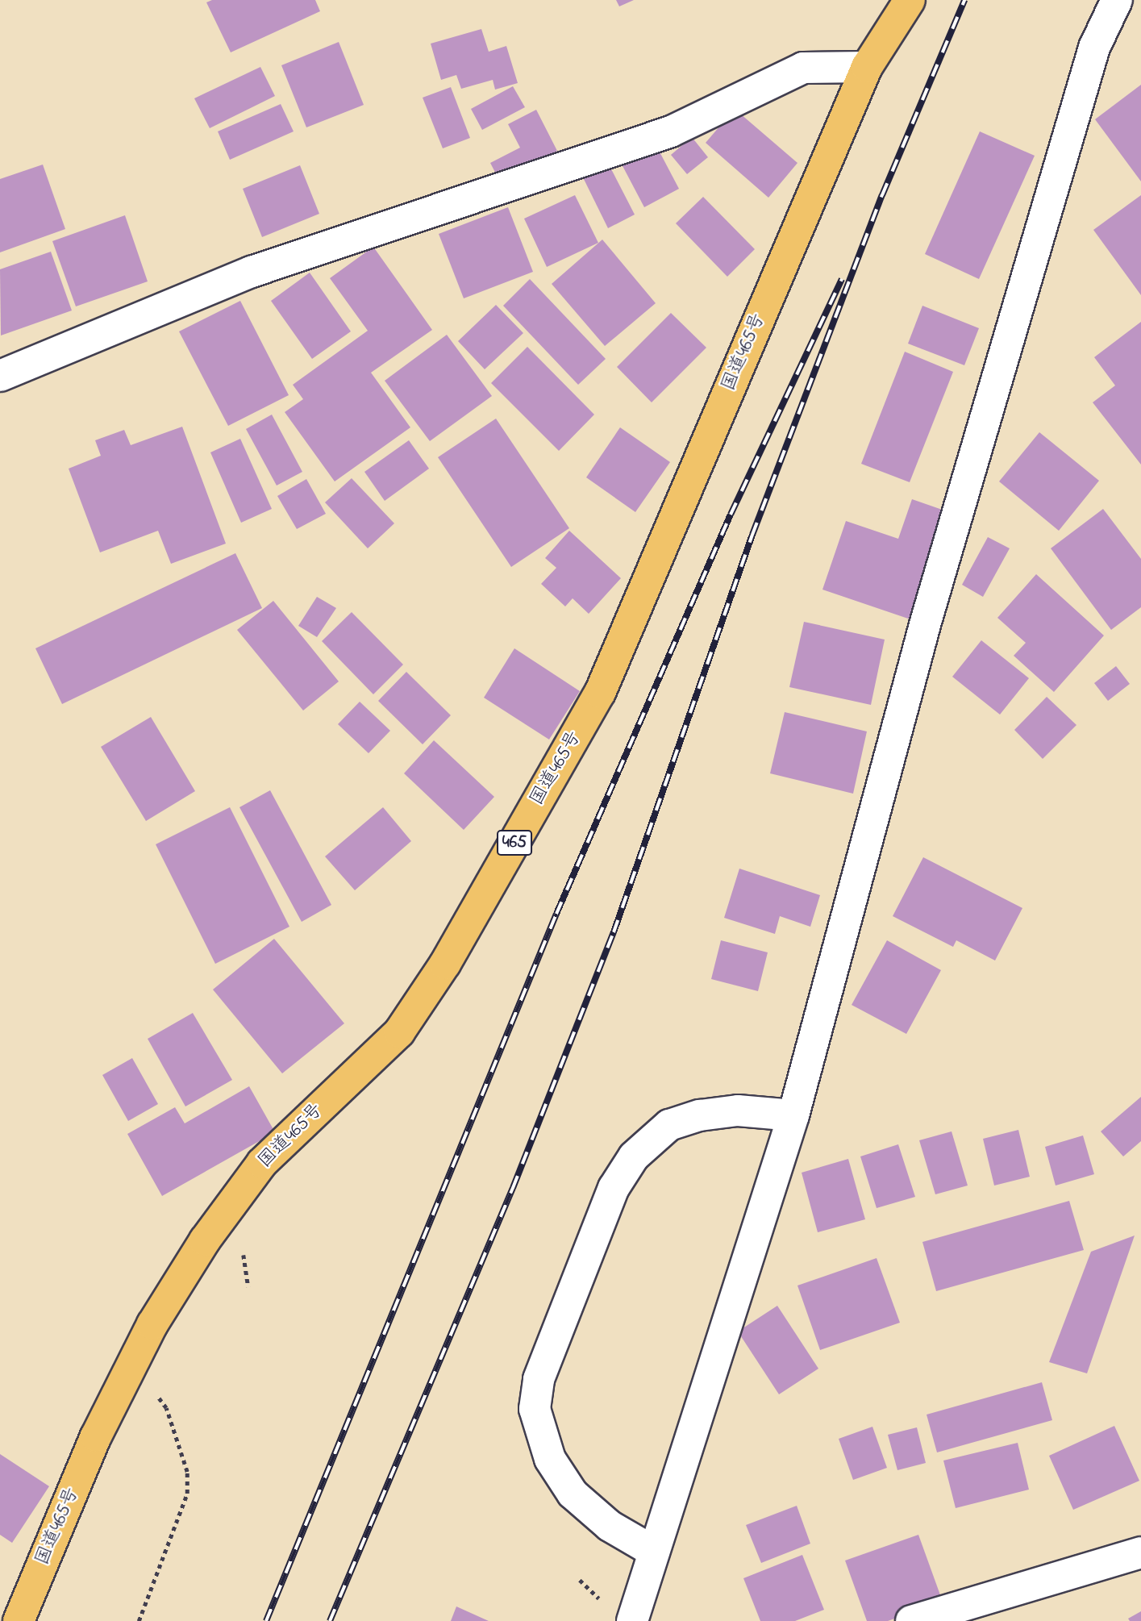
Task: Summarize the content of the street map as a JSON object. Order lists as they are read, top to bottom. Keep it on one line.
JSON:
{"streets":{"highway":["国道465号","465"]}}
